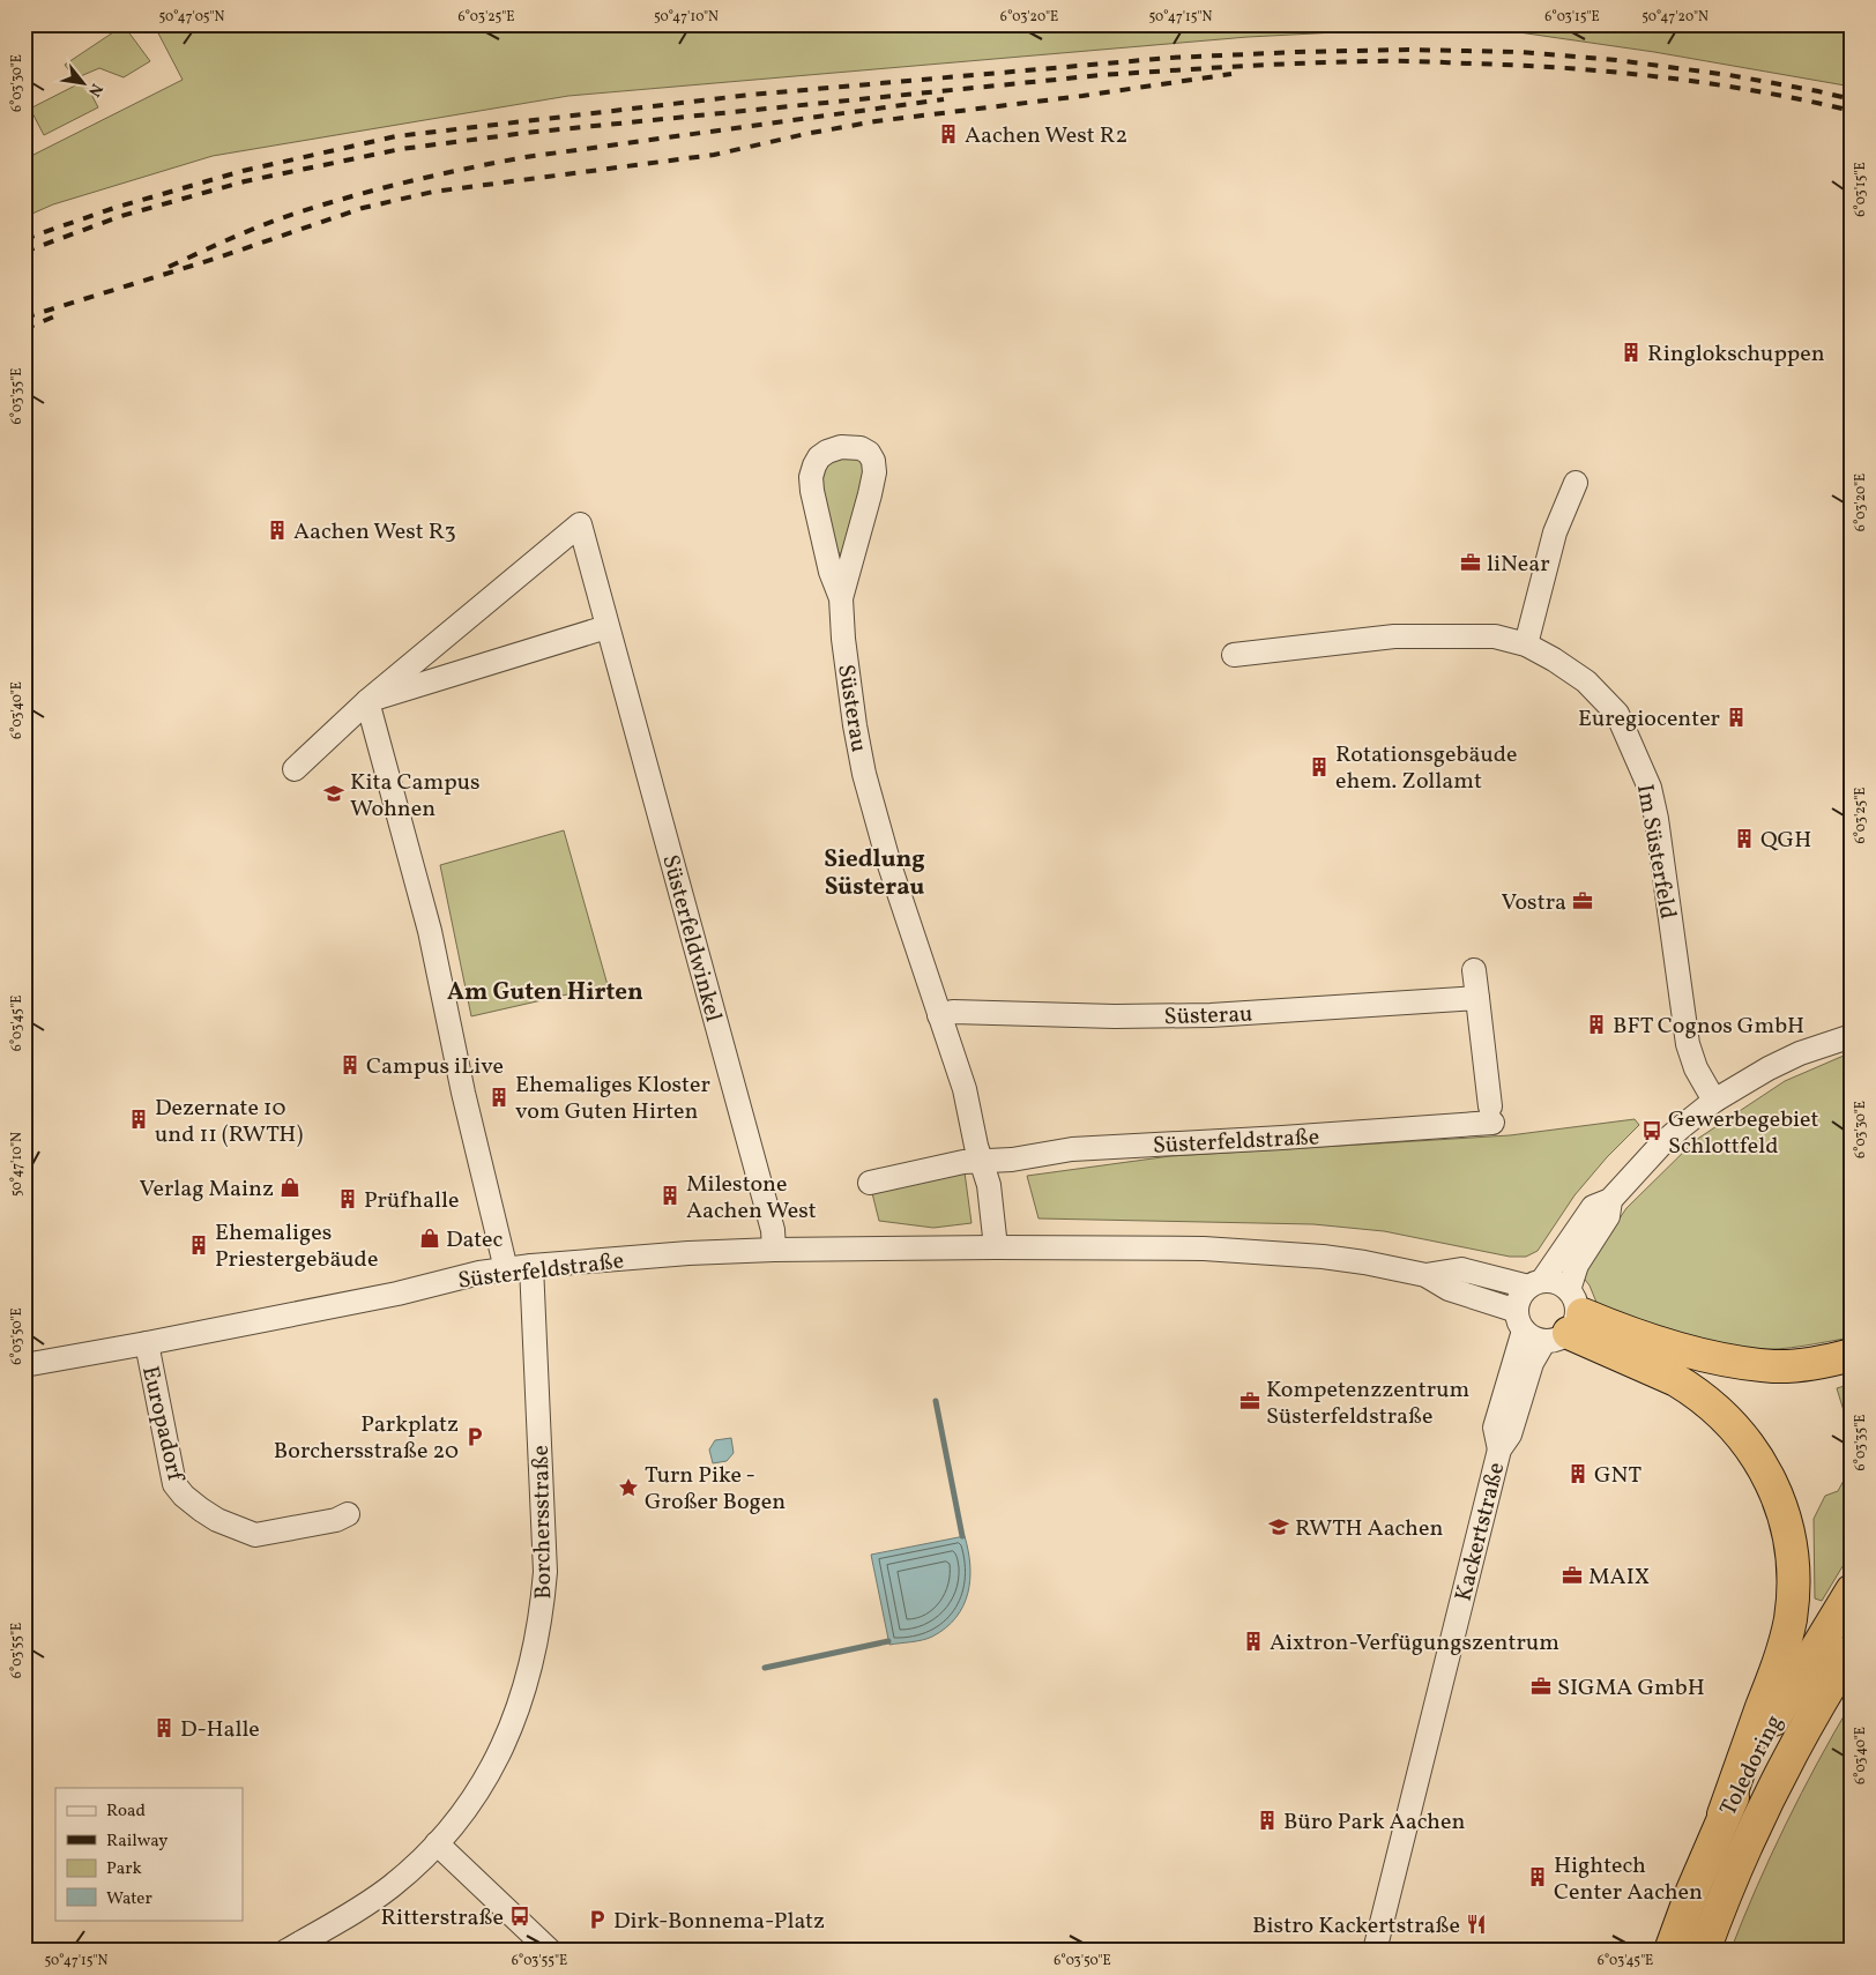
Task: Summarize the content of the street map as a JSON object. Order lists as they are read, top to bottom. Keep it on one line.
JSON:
{"streets":{"highway":["Toledoring"],"street":["Süsterau","Im Süsterfeld","Süsterfeldwinkel","Süsterfeldstraße","Europadorf","Borchersstraße","Kackertstraße"]},"crossings":[["Süsterau","Süsterfeldstraße"],["Süsterfeldwinkel","Süsterfeldstraße"],["Süsterfeldstraße","Europadorf"],["Süsterfeldstraße","Borchersstraße"],["Süsterfeldstraße","Kackertstraße"]],"districts":["Siedlung Süsterau","Am Guten Hirten"],"places":{"building":["Aachen West R2","Ringlokschuppen","Aachen West R3","Euregiocenter","Rotationsgebäude ehem. Zollamt","QGH","BFT Cognos GmbH","Campus iLive","Ehemaliges Kloster vom Guten Hirten","Dezernate 10 und 11 (RWTH)","Milestone Aachen West","Prüfhalle","Ehemaliges Priestergebäude","GNT","Aixtron-Verfügungszentrum","D-Halle","Büro Park Aachen","Hightech Center Aachen"],"office":["liNear","Vostra","Kompetenzzentrum Süsterfeldstraße","MAIX","SIGMA GmbH"],"school or university":["Kita Campus Wohnen","RWTH Aachen"],"bus stop":["Gewerbegebiet Schlottfeld","Ritterstraße"],"shop":["Verlag Mainz","Datec"],"parking":["Parkplatz Borchersstraße 20","Dirk-Bonnema-Platz"],"place":["Turn Pike - Großer Bogen"],"restaurant":["Bistro Kackertstraße"]},"legend":["Road","Railway","Park","Water"],"north":"bottom right","coordinates":["50°47'05\"N","6°03'25\"E","50°47'10\"N","6°03'20\"E","50°47'15\"N","6°03'15\"E","50°47'20\"N","6°03'30\"E","6°03'35\"E","6°03'40\"E","6°03'45\"E","6°03'50\"E","6°03'55\"E"]}
